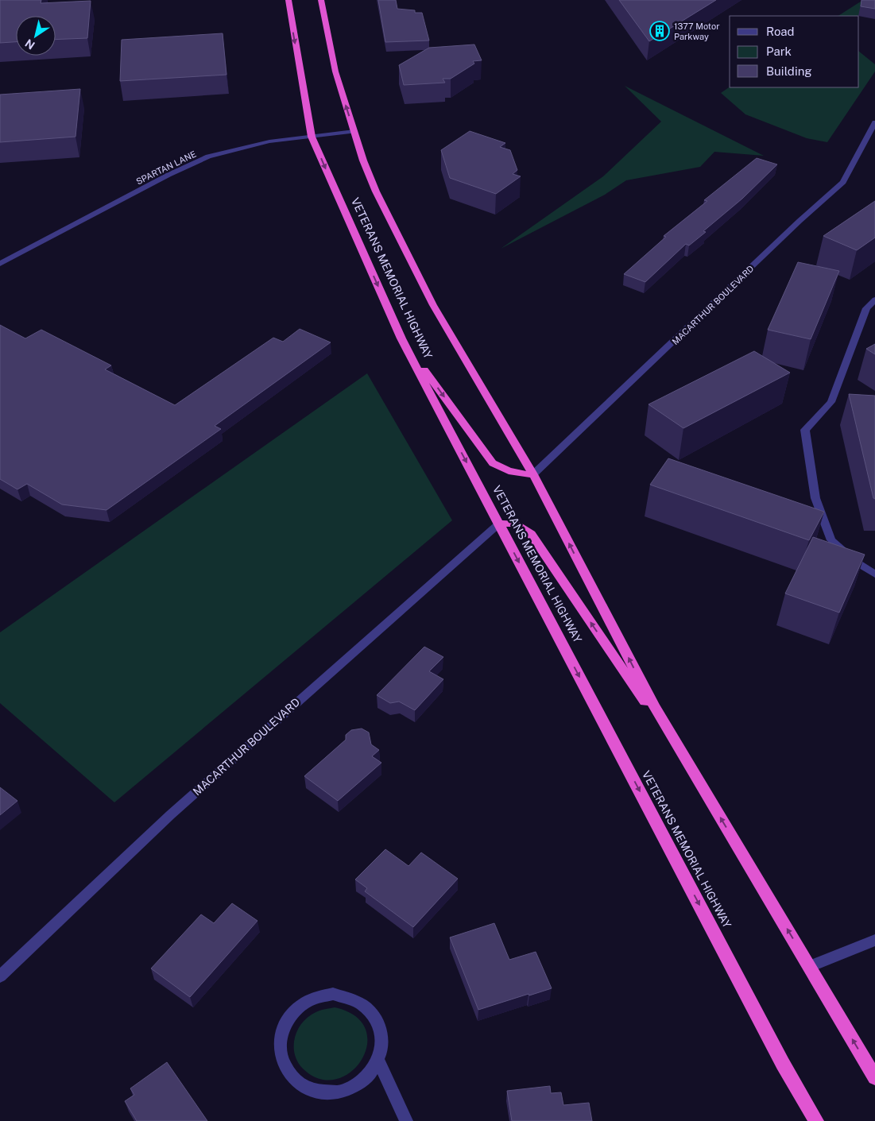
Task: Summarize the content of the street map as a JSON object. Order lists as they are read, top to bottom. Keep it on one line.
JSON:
{"streets":{"highway":["VETERANS MEMORIAL HIGHWAY"],"street":["SPARTAN LANE","MACARTHUR BOULEVARD"]},"crossings":[["SPARTAN LANE","VETERANS MEMORIAL HIGHWAY"],["VETERANS MEMORIAL HIGHWAY","MACARTHUR BOULEVARD"]],"places":{"building":["1377 Motor Parkway"]},"legend":["Road","Park","Building"],"north":"bottom left"}
